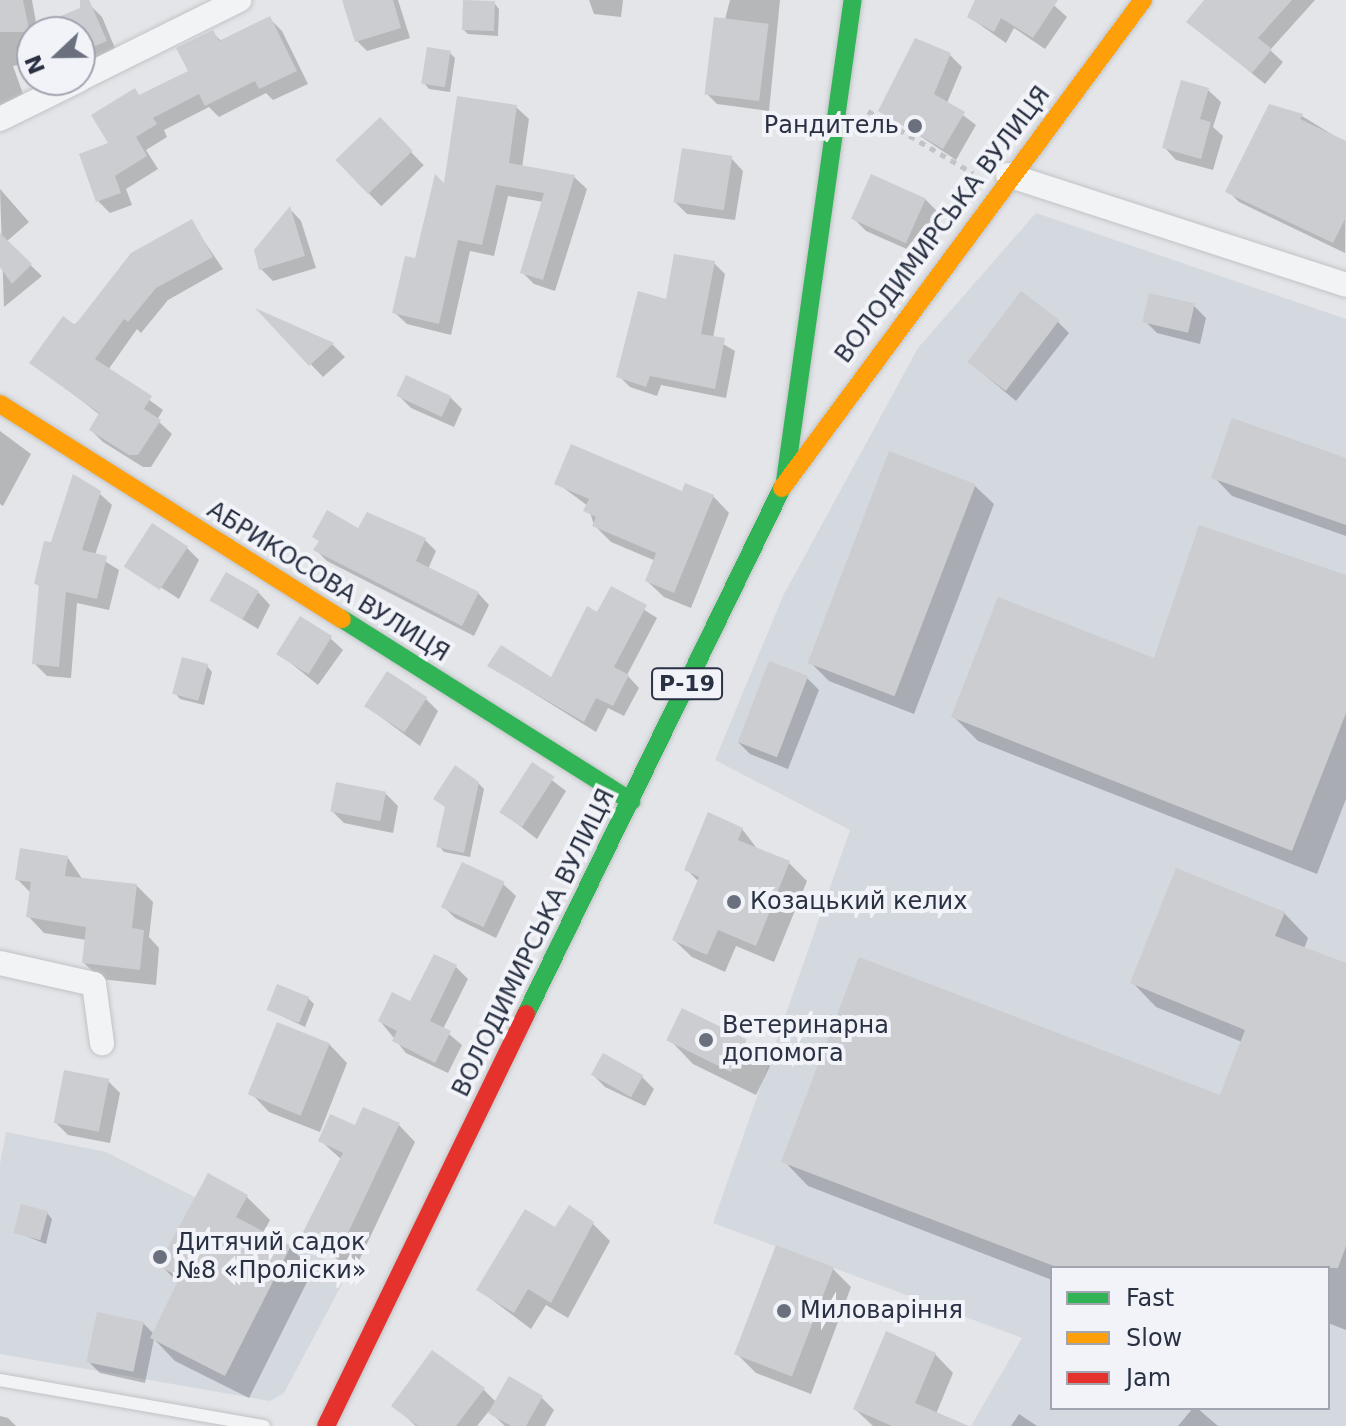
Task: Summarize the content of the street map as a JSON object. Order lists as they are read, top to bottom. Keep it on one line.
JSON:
{"streets":{"main road":["ВОЛОДИМИРСЬКА ВУЛИЦЯ","АБРИКОСОВА ВУЛИЦЯ","Р-19"]},"crossings":[["ВОЛОДИМИРСЬКА ВУЛИЦЯ","АБРИКОСОВА ВУЛИЦЯ"]],"places":["Рандитель","Козацький келих","Ветеринарна допомога","Дитячий садок №8 «Проліски»","Миловаріння"],"legend":["Fast","Slow","Jam"],"north":"left"}
